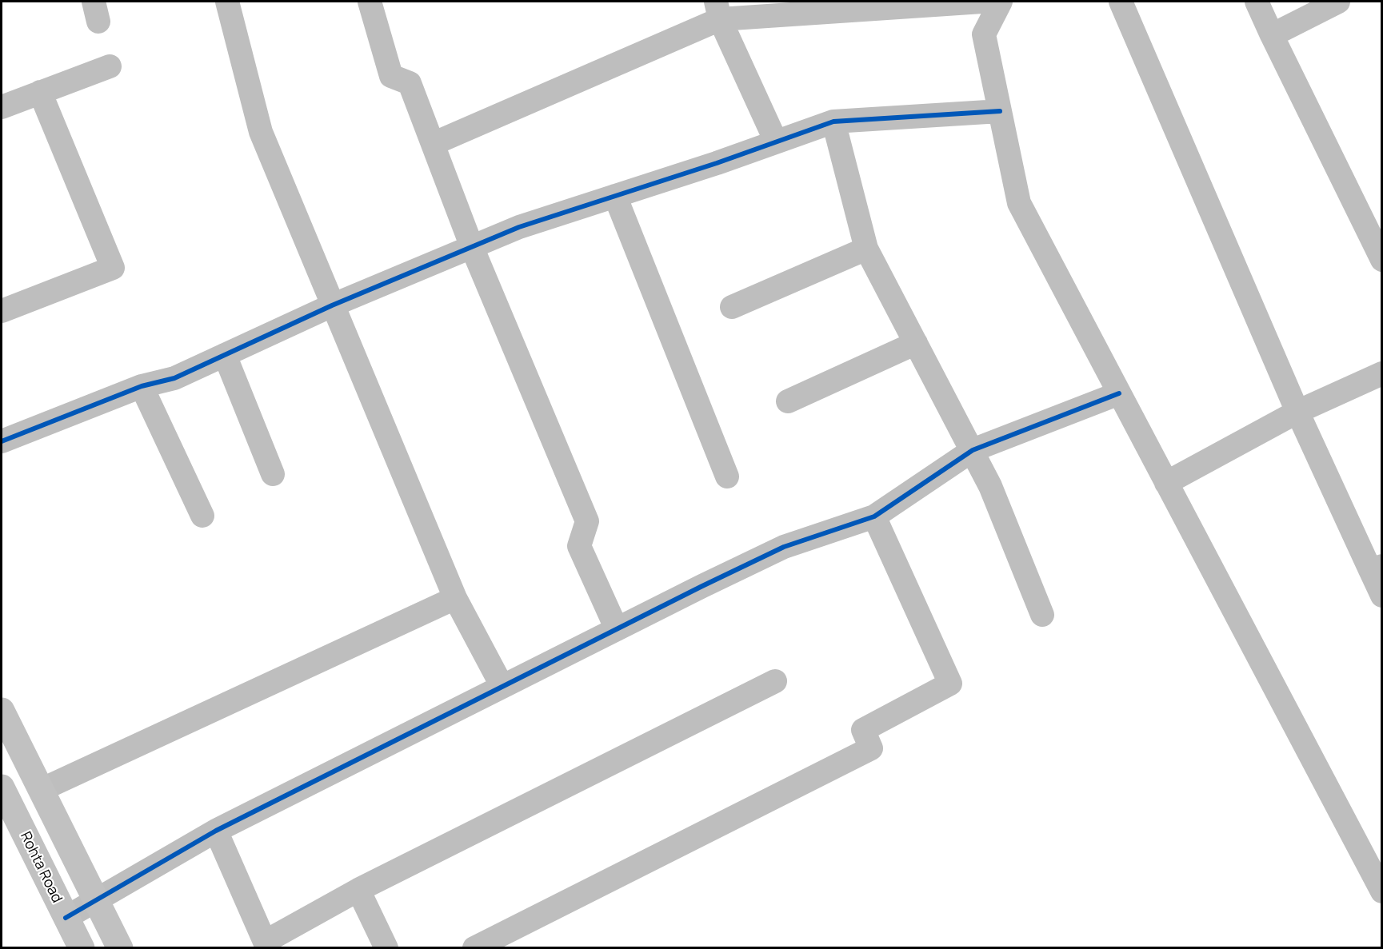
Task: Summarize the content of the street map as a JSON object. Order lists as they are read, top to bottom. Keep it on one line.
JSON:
{"streets":{"main road":["Rohta Road"]}}
